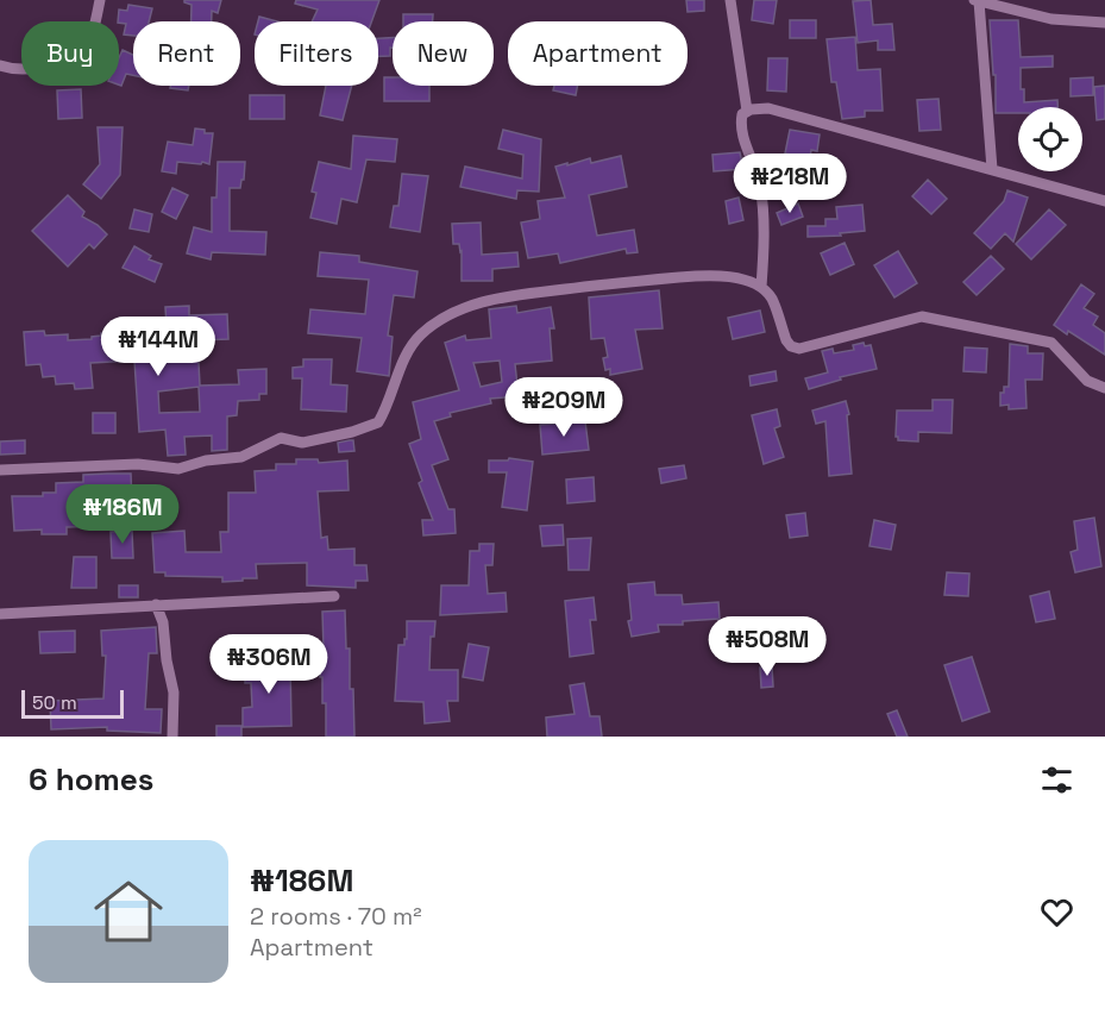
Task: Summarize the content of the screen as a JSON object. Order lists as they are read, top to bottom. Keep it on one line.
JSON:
{"scale_bar":"50 m","page":{"chip":["Buy","Rent","Filters","New","Apartment"],"price":["₦218M","₦144M","₦209M","₦186M","₦508M","₦306M"],"scale":"50 m","heading":"6 homes","list":[{"name":"₦186M","note":"2 rooms · 70 m² · Apartment"}]}}
